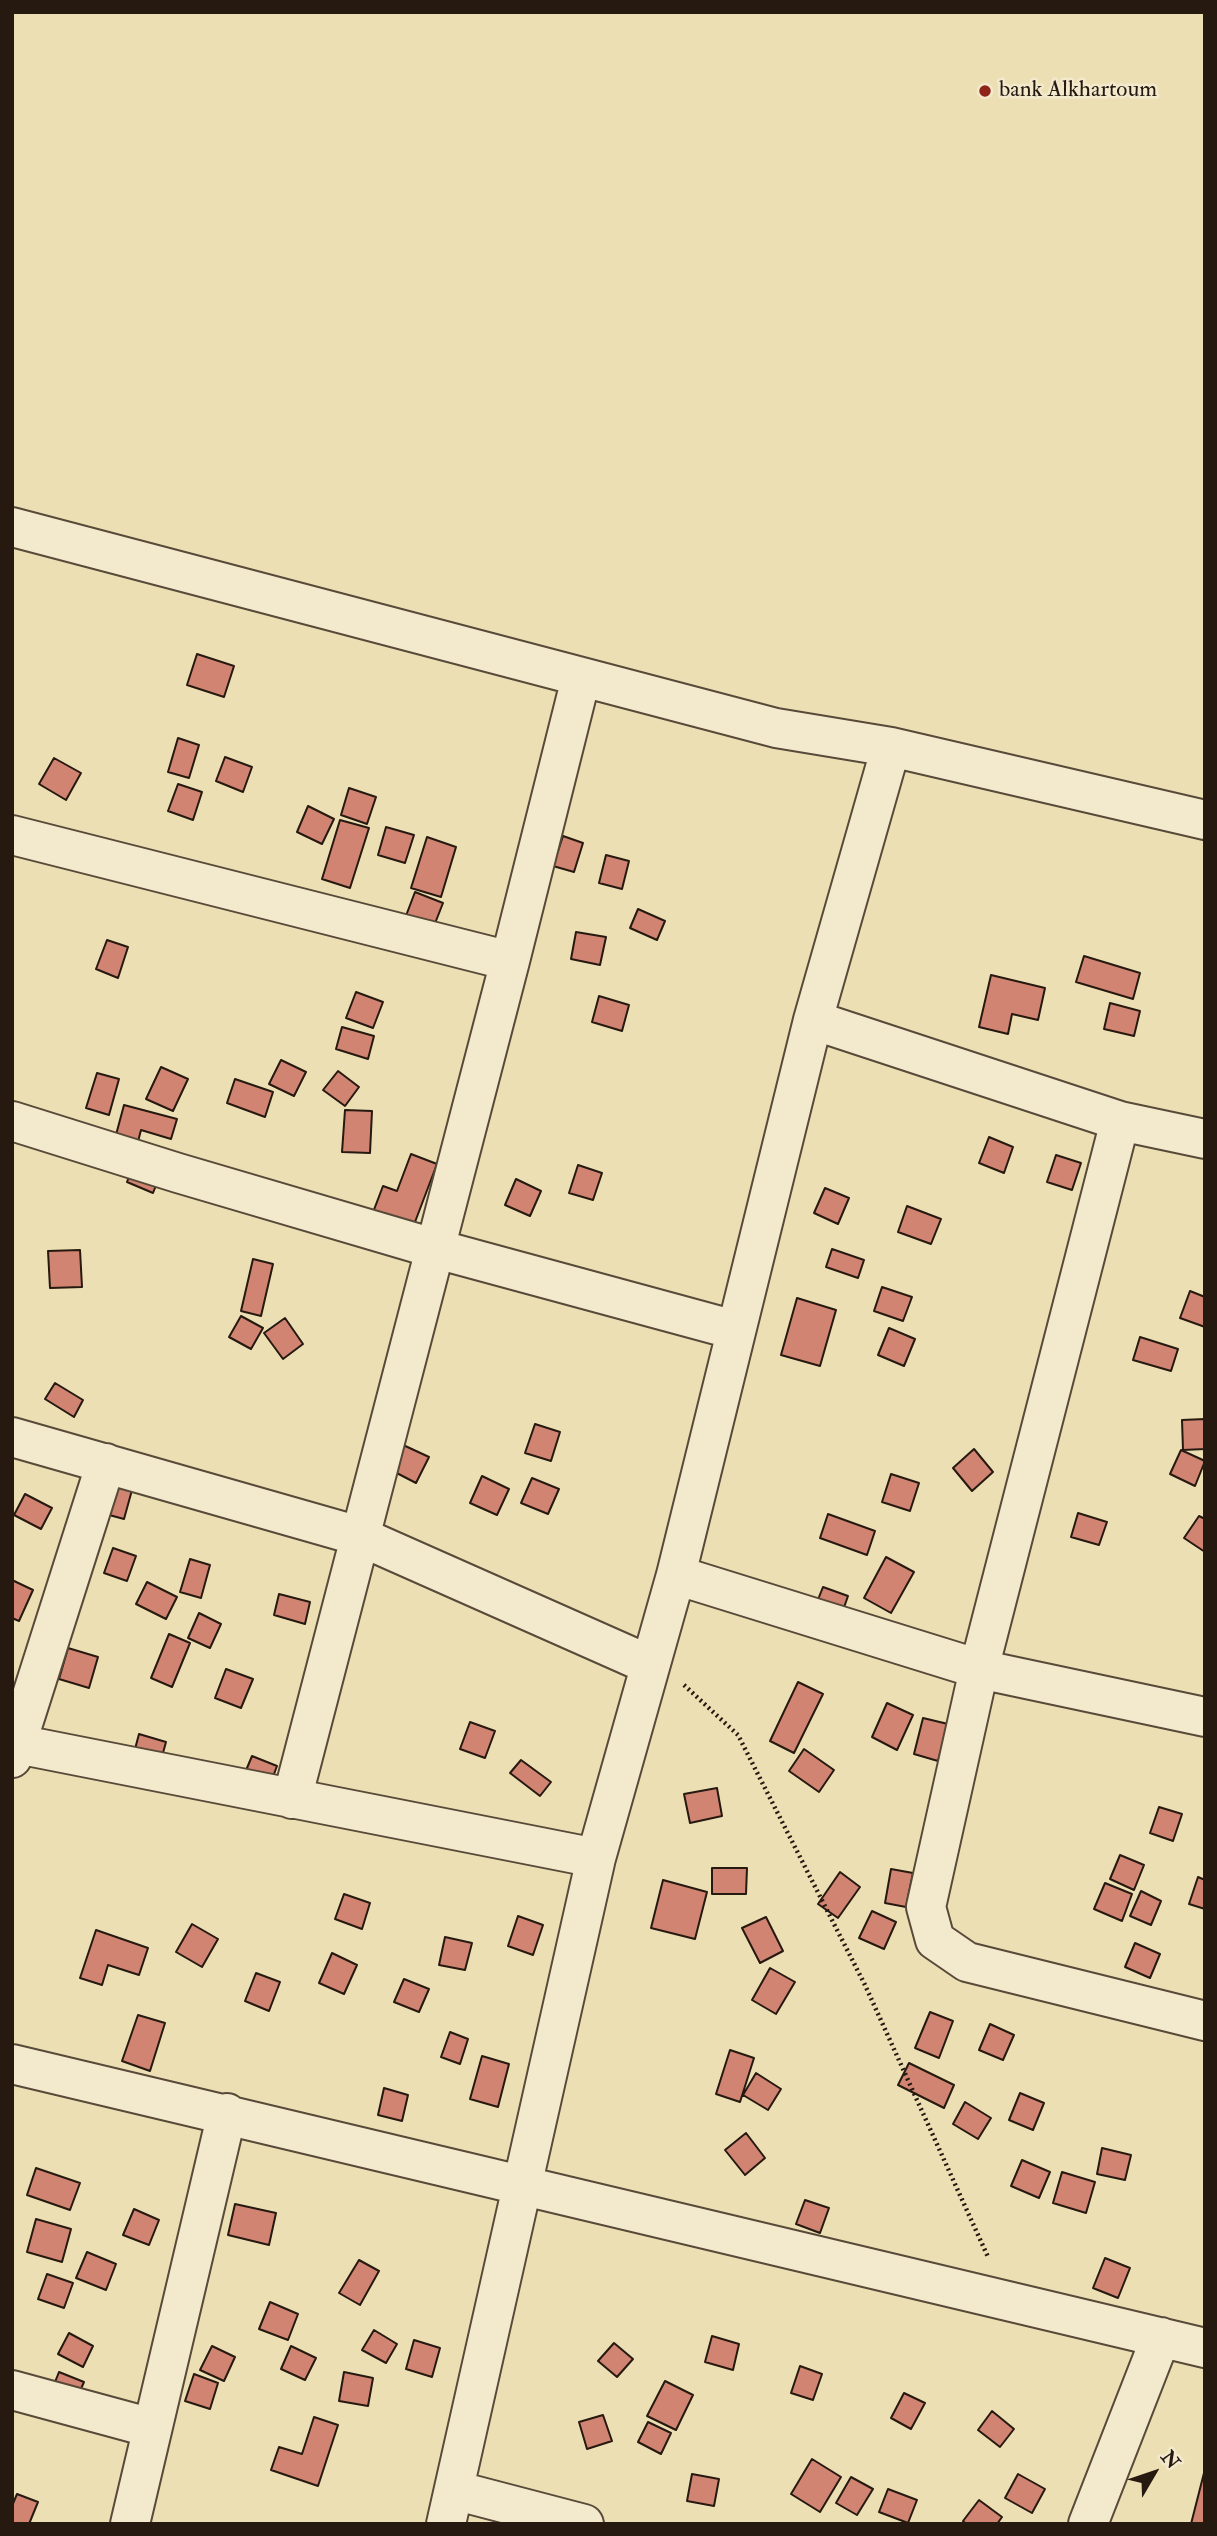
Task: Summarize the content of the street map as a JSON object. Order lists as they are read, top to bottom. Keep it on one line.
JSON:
{"places":["bank Alkhartoum"],"north":"top right"}
